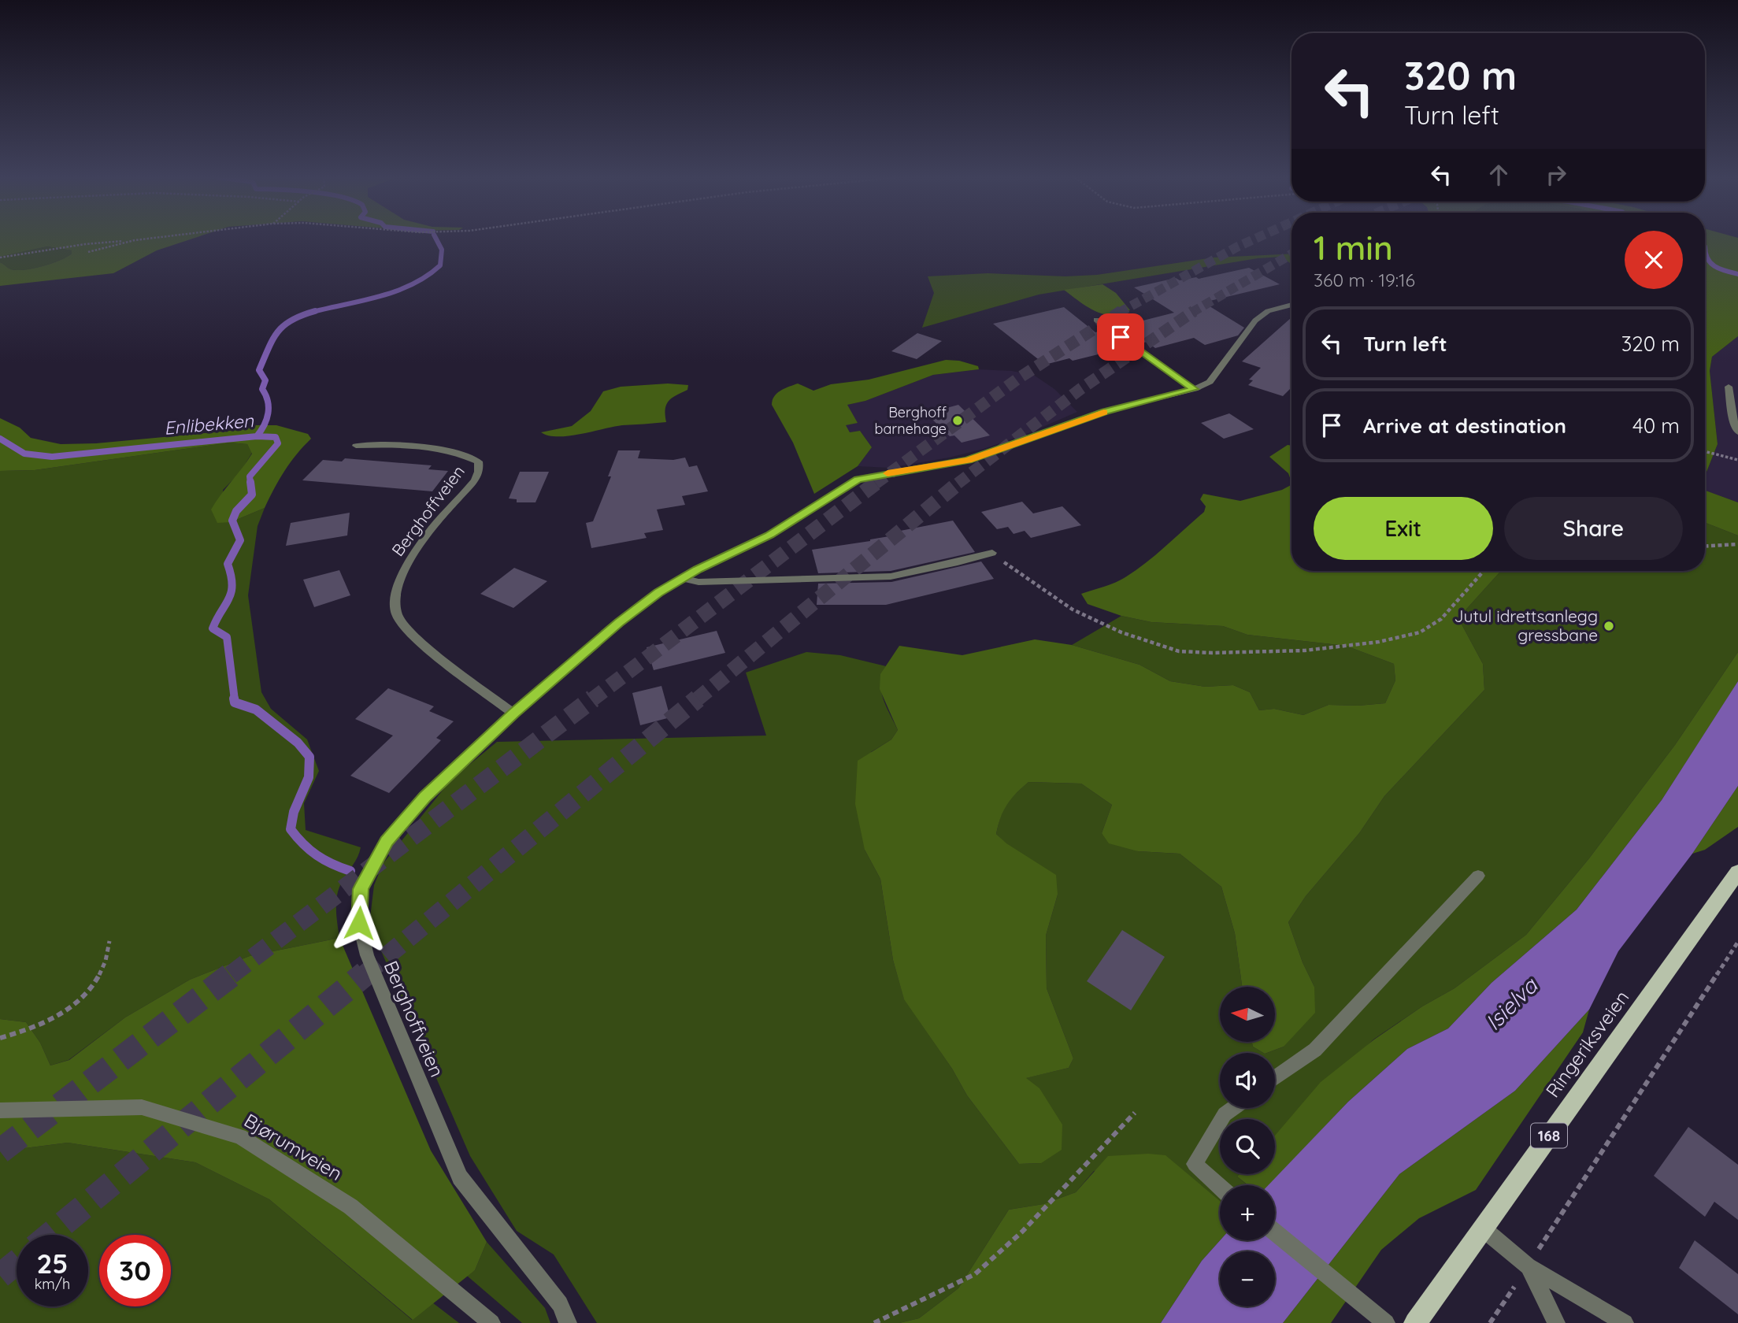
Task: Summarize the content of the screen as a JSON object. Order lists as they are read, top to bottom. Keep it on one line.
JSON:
{"streets":{"main road":["Ringeriksveien","168"],"street":["Berghoffveien","Bjørumveien"]},"water":["Enlibekken","Isielva"],"places":["Berghoff barnehage","Jutul idrettsanlegg gressbane"],"north":"left","page":{"turn":["320 m","Turn left"],"heading":["1 min","360 m · 19:16"],"list":[{"name":"Turn left","value":"320 m"},{"name":"Arrive at destination","value":"40 m"}],"buttons":["Exit","Share"],"map_buttons":["+","−"],"speed":"25 km/h","limit":"30"}}
